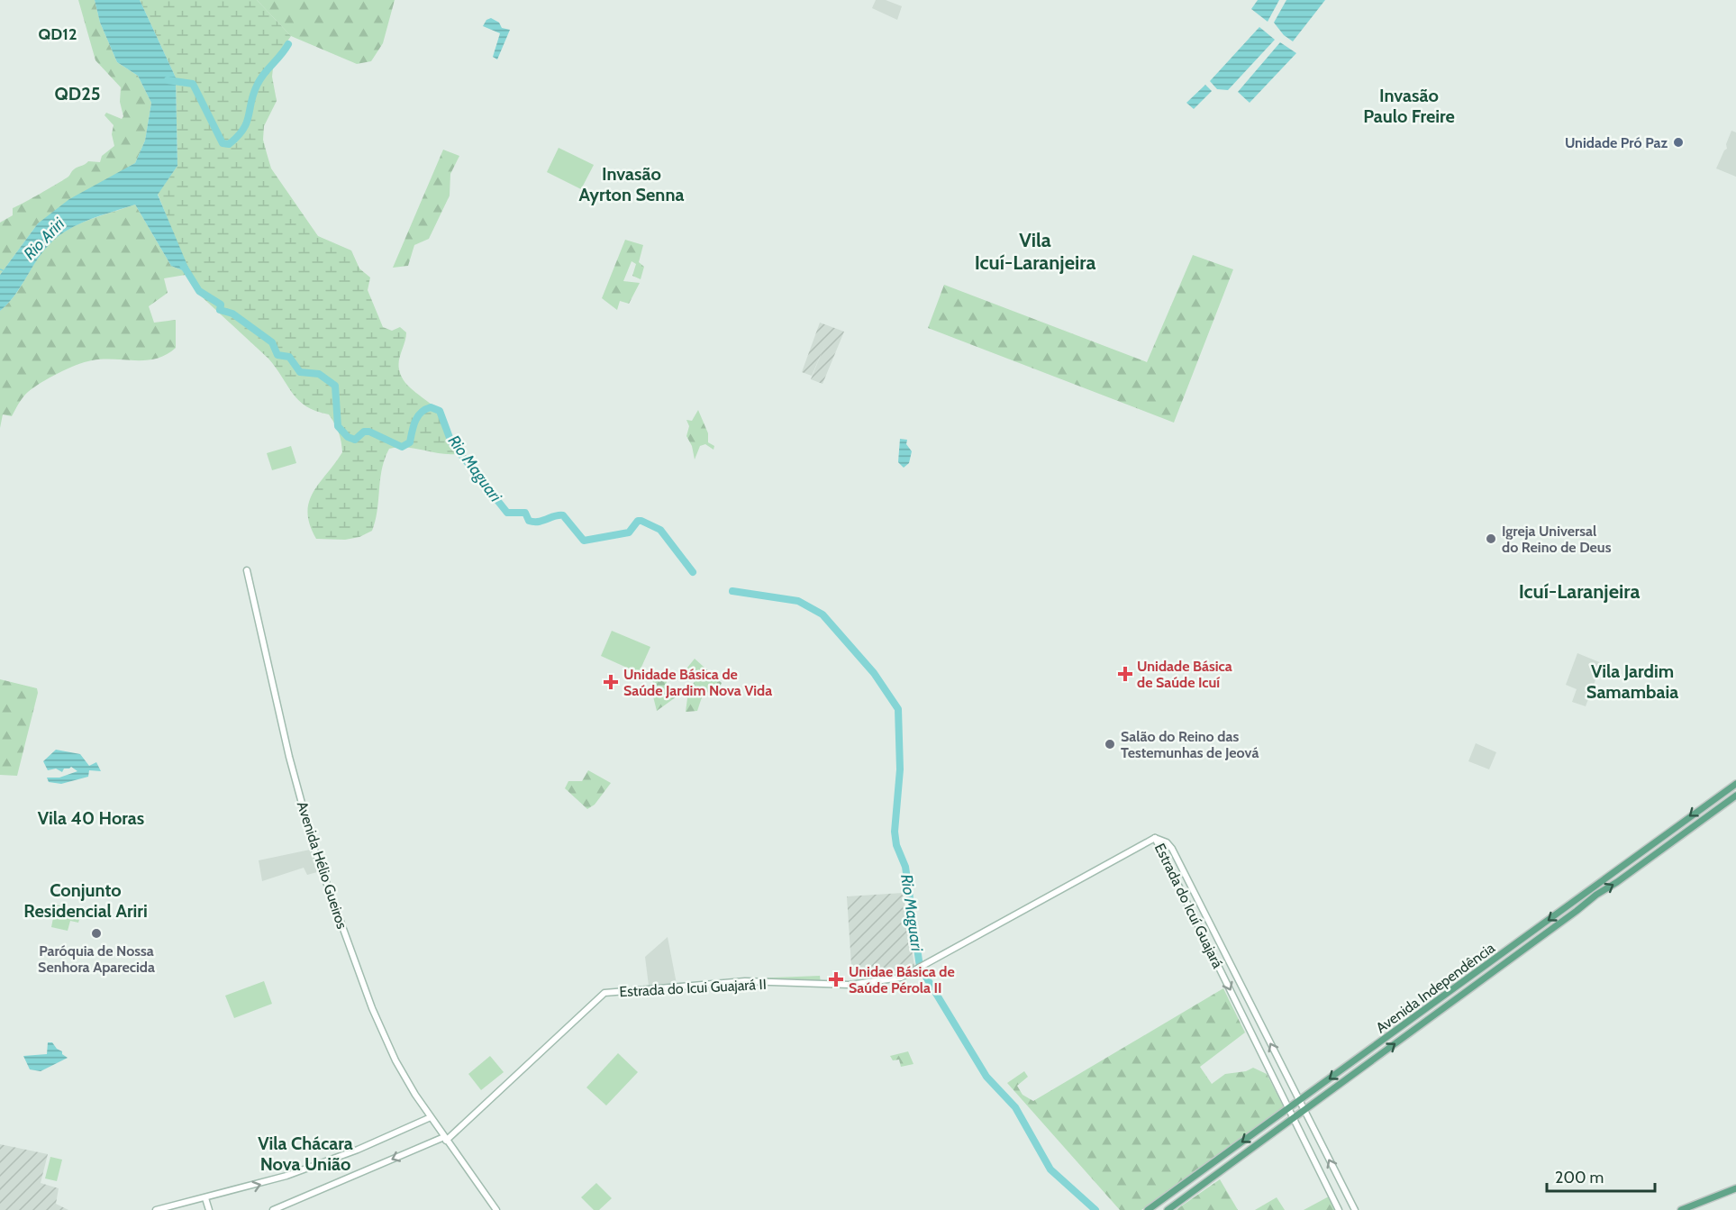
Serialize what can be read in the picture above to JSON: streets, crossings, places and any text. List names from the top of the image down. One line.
{"streets":{"main road":["Avenida Hélio Gueiros","Estrada do Icuí Guajará","Estrada do Icui Guajará II","Avenida Independência"]},"crossings":[["Avenida Hélio Gueiros","Estrada do Icui Guajará II"],["Estrada do Icuí Guajará","Estrada do Icui Guajará II"],["Estrada do Icuí Guajará","Avenida Independência"]],"districts":["QD12","QD25","Invasão Paulo Freire","Invasão Ayrton Senna","Vila Icuí-Laranjeira","Icuí-Laranjeira","Vila Jardim Samambaia","Vila 40 Horas","Conjunto Residencial Ariri","Vila Chácara Nova União"],"water":["Rio Ariri","Rio Maguari"],"places":{"other":["Unidade Pró Paz","Igreja Universal do Reino de Deus","Salão do Reino das Testemunhas de Jeová","Paróquia de Nossa Senhora Aparecida"],"health":["Unidade Básica de Saúde Icuí","Unidade Básica de Saúde Jardim Nova Vida","Unidae Básica de Saúde Pérola II"]},"scale_bar":"200 m"}
